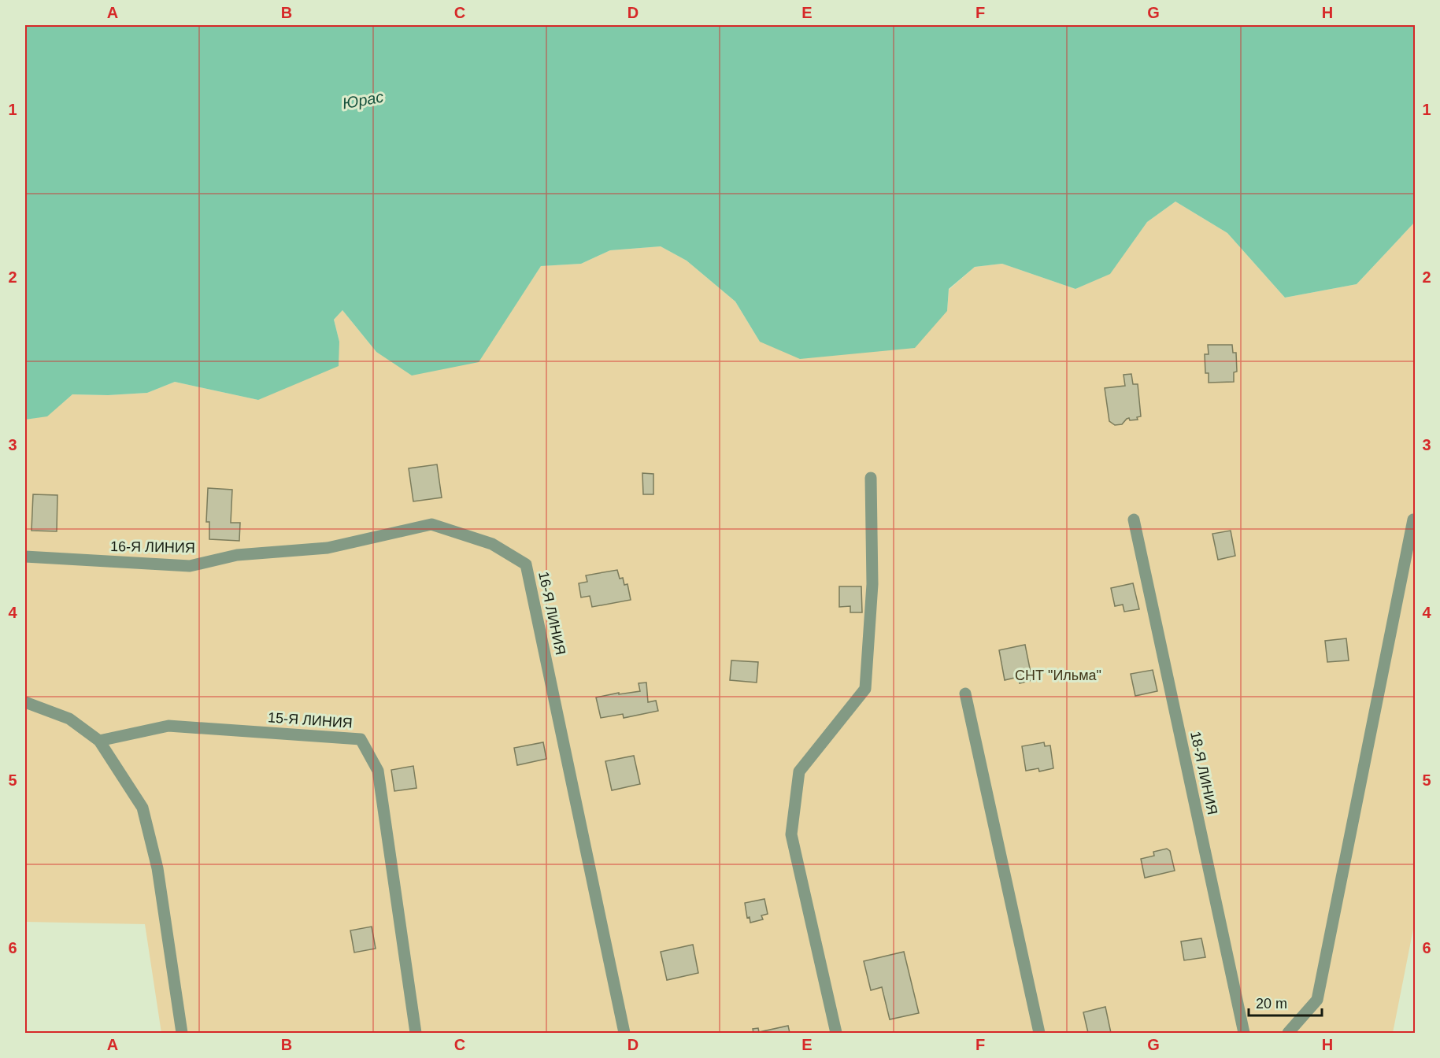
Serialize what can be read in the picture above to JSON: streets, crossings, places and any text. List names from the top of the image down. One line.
{"streets":{"street":["16-Я ЛИНИЯ","15-Я ЛИНИЯ","18-Я ЛИНИЯ"]},"water":["Юрас"],"parks":["СНТ \"Ильма\""],"scale_bar":"20 m","grid":{"columns":["A","B","C","D","E","F","G","H"],"rows":["1","2","3","4","5","6"]}}
